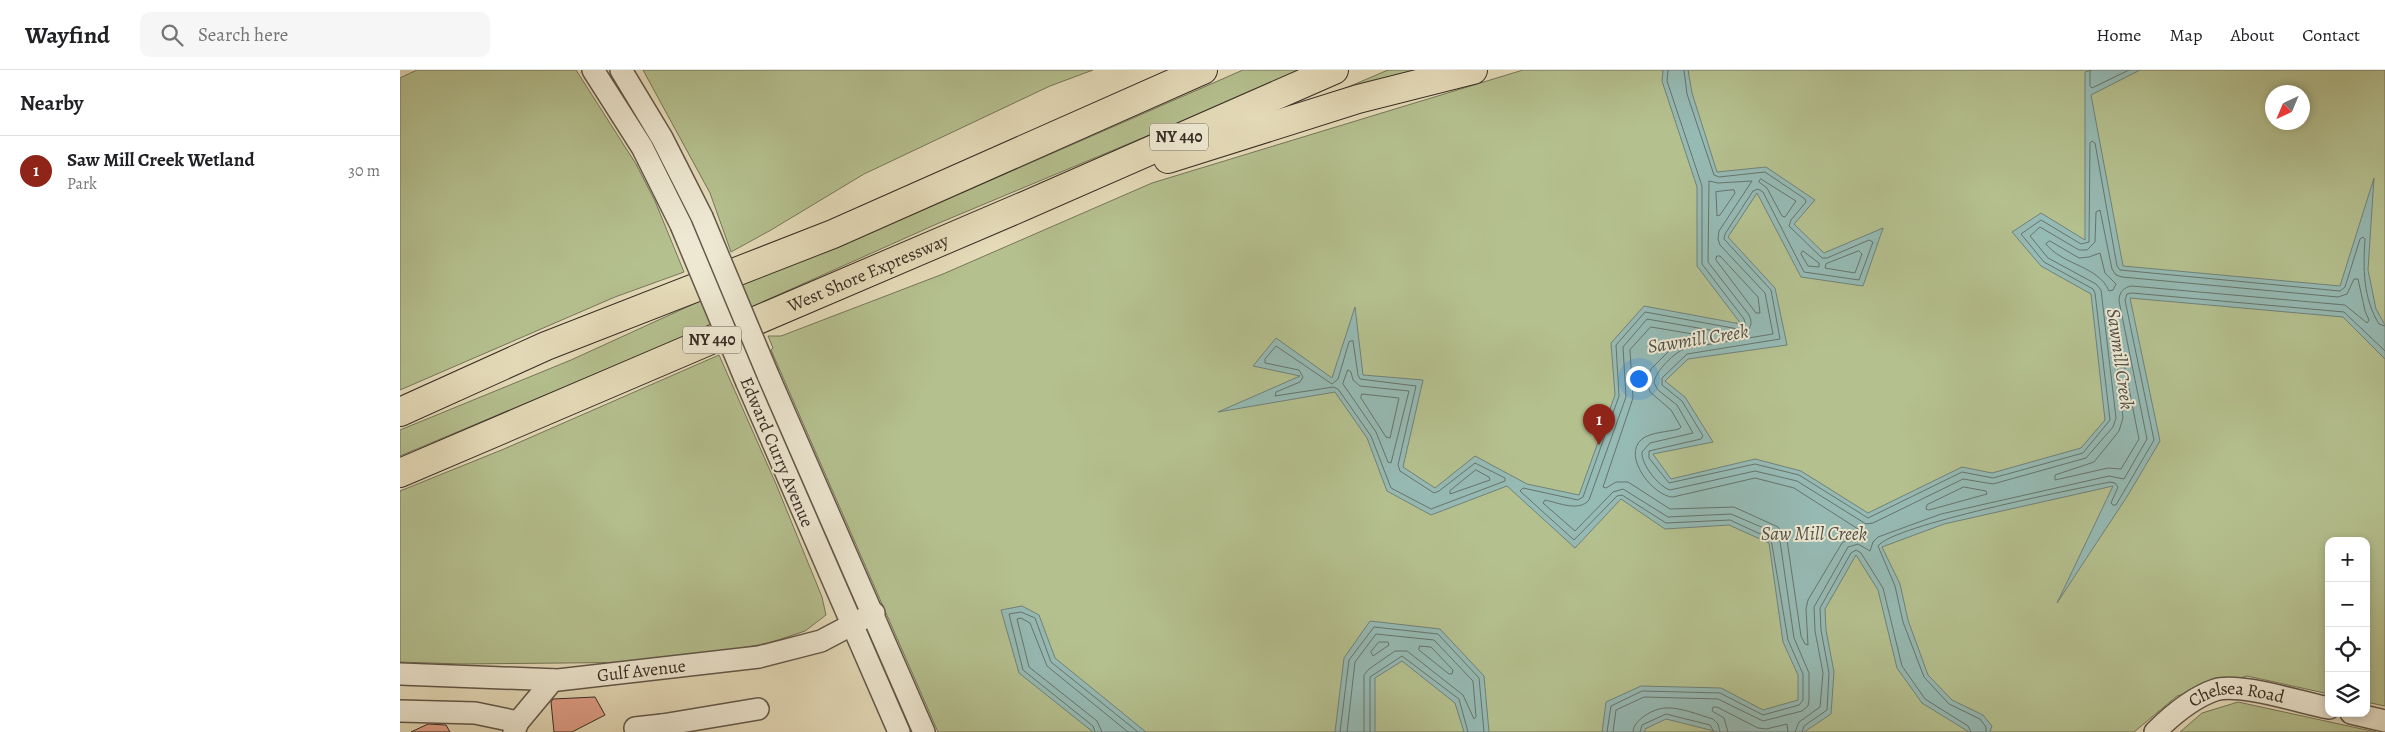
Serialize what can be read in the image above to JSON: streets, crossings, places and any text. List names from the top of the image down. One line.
{"streets":{"highway":["NY 440","West Shore Expressway"],"street":["Edward Curry Avenue","Gulf Avenue","Chelsea Road"]},"crossings":[["Edward Curry Avenue","Gulf Avenue"]],"water":["Sawmill Creek","Saw Mill Creek"],"north":"bottom left","page":{"header":"Wayfind","search":"Search here","nav":["Home","Map","About","Contact"],"heading":"Nearby","list":[{"mark":"1","name":"Saw Mill Creek Wetland","note":"Park","value":"30 m"}],"pins":"1","map_buttons":["+","−"]}}
